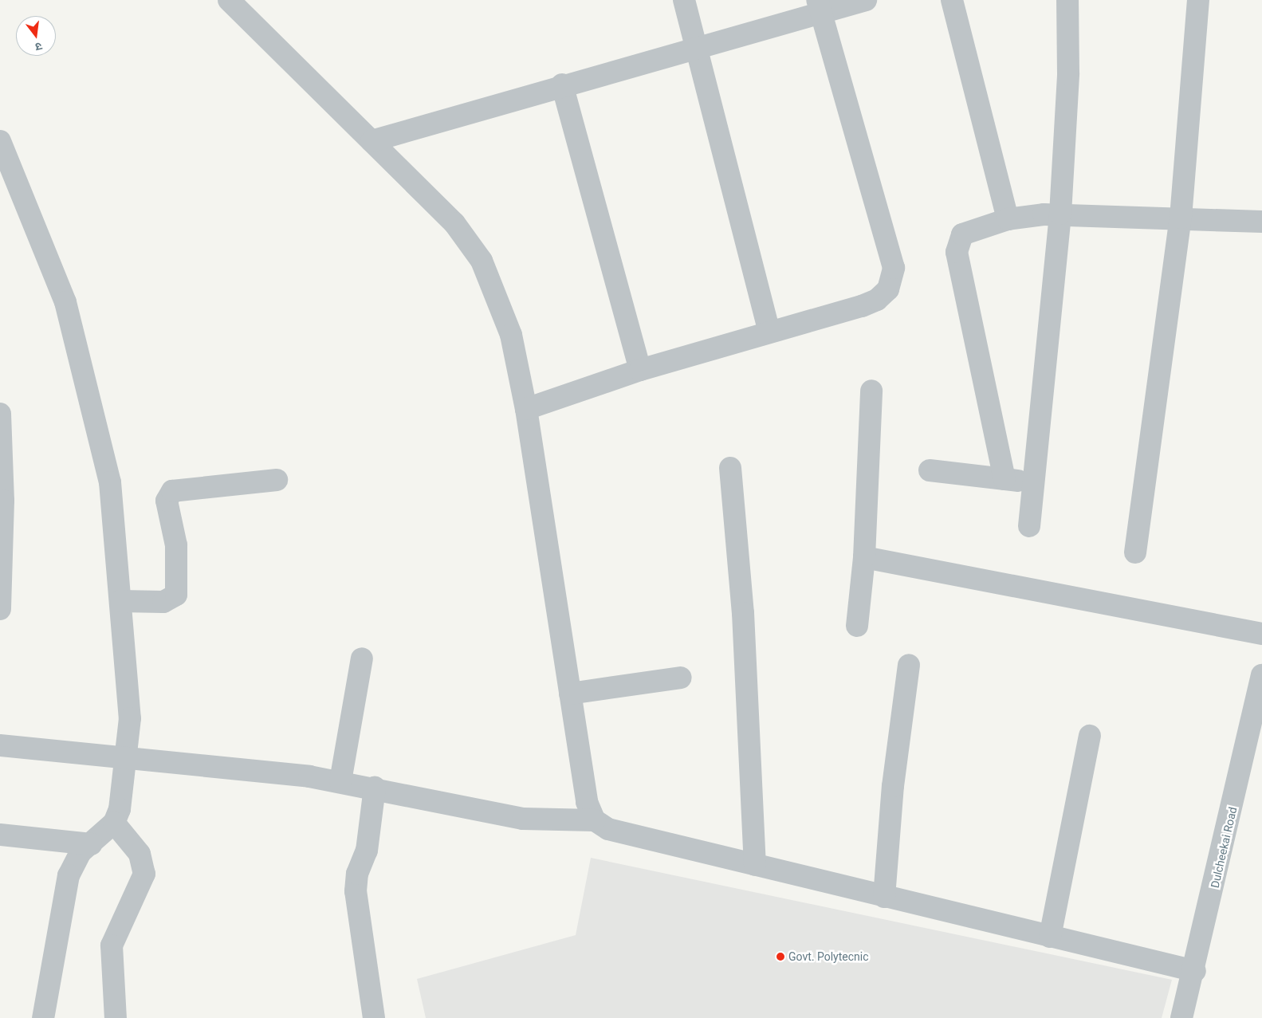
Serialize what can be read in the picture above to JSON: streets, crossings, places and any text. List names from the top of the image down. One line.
{"streets":{"street":["Dulcheekai Road"]},"places":["Govt. Polytecnic"],"north":"bottom"}
